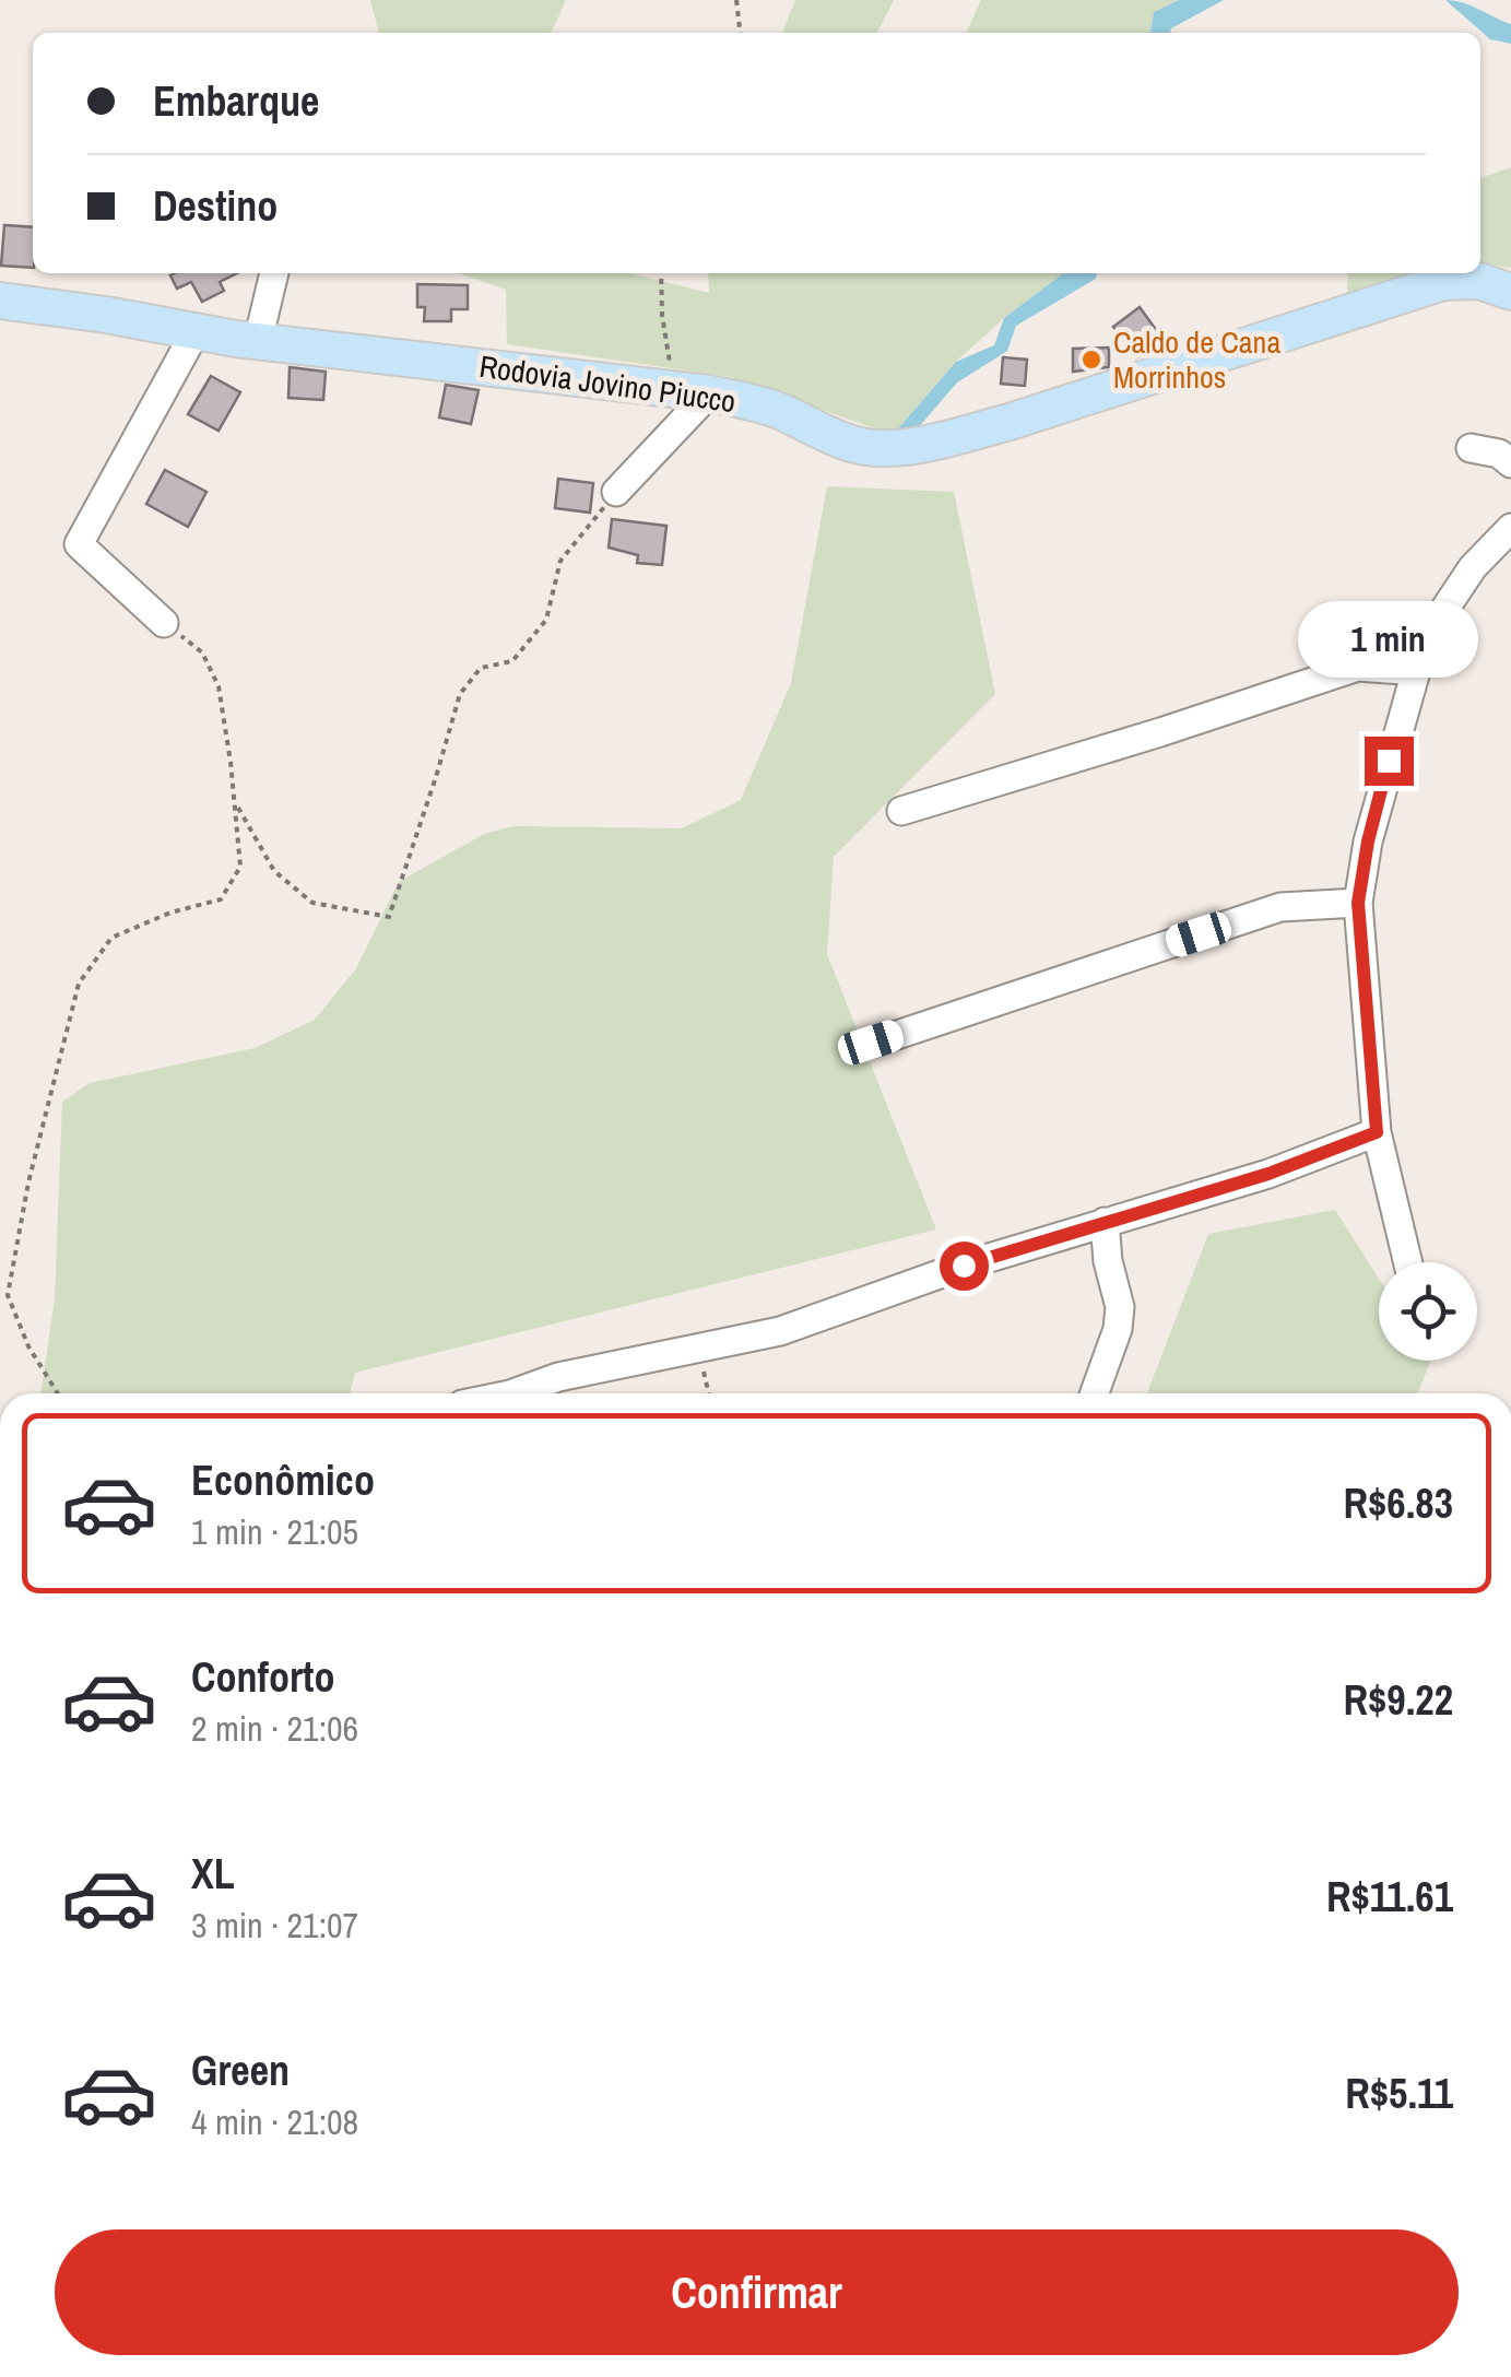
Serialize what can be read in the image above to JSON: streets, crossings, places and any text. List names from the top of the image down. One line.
{"streets":{"main road":["Rodovia Jovino Piucco"]},"places":["Caldo de Cana Morrinhos"],"page":{"banner":["Embarque","Destino"],"bubble":"1 min","list":[{"name":"Econômico","note":"1 min · 21:05","value":"R$6.83"},{"name":"Conforto","note":"2 min · 21:06","value":"R$9.22"},{"name":"XL","note":"3 min · 21:07","value":"R$11.61"},{"name":"Green","note":"4 min · 21:08","value":"R$5.11"}],"buttons":"Confirmar"}}
